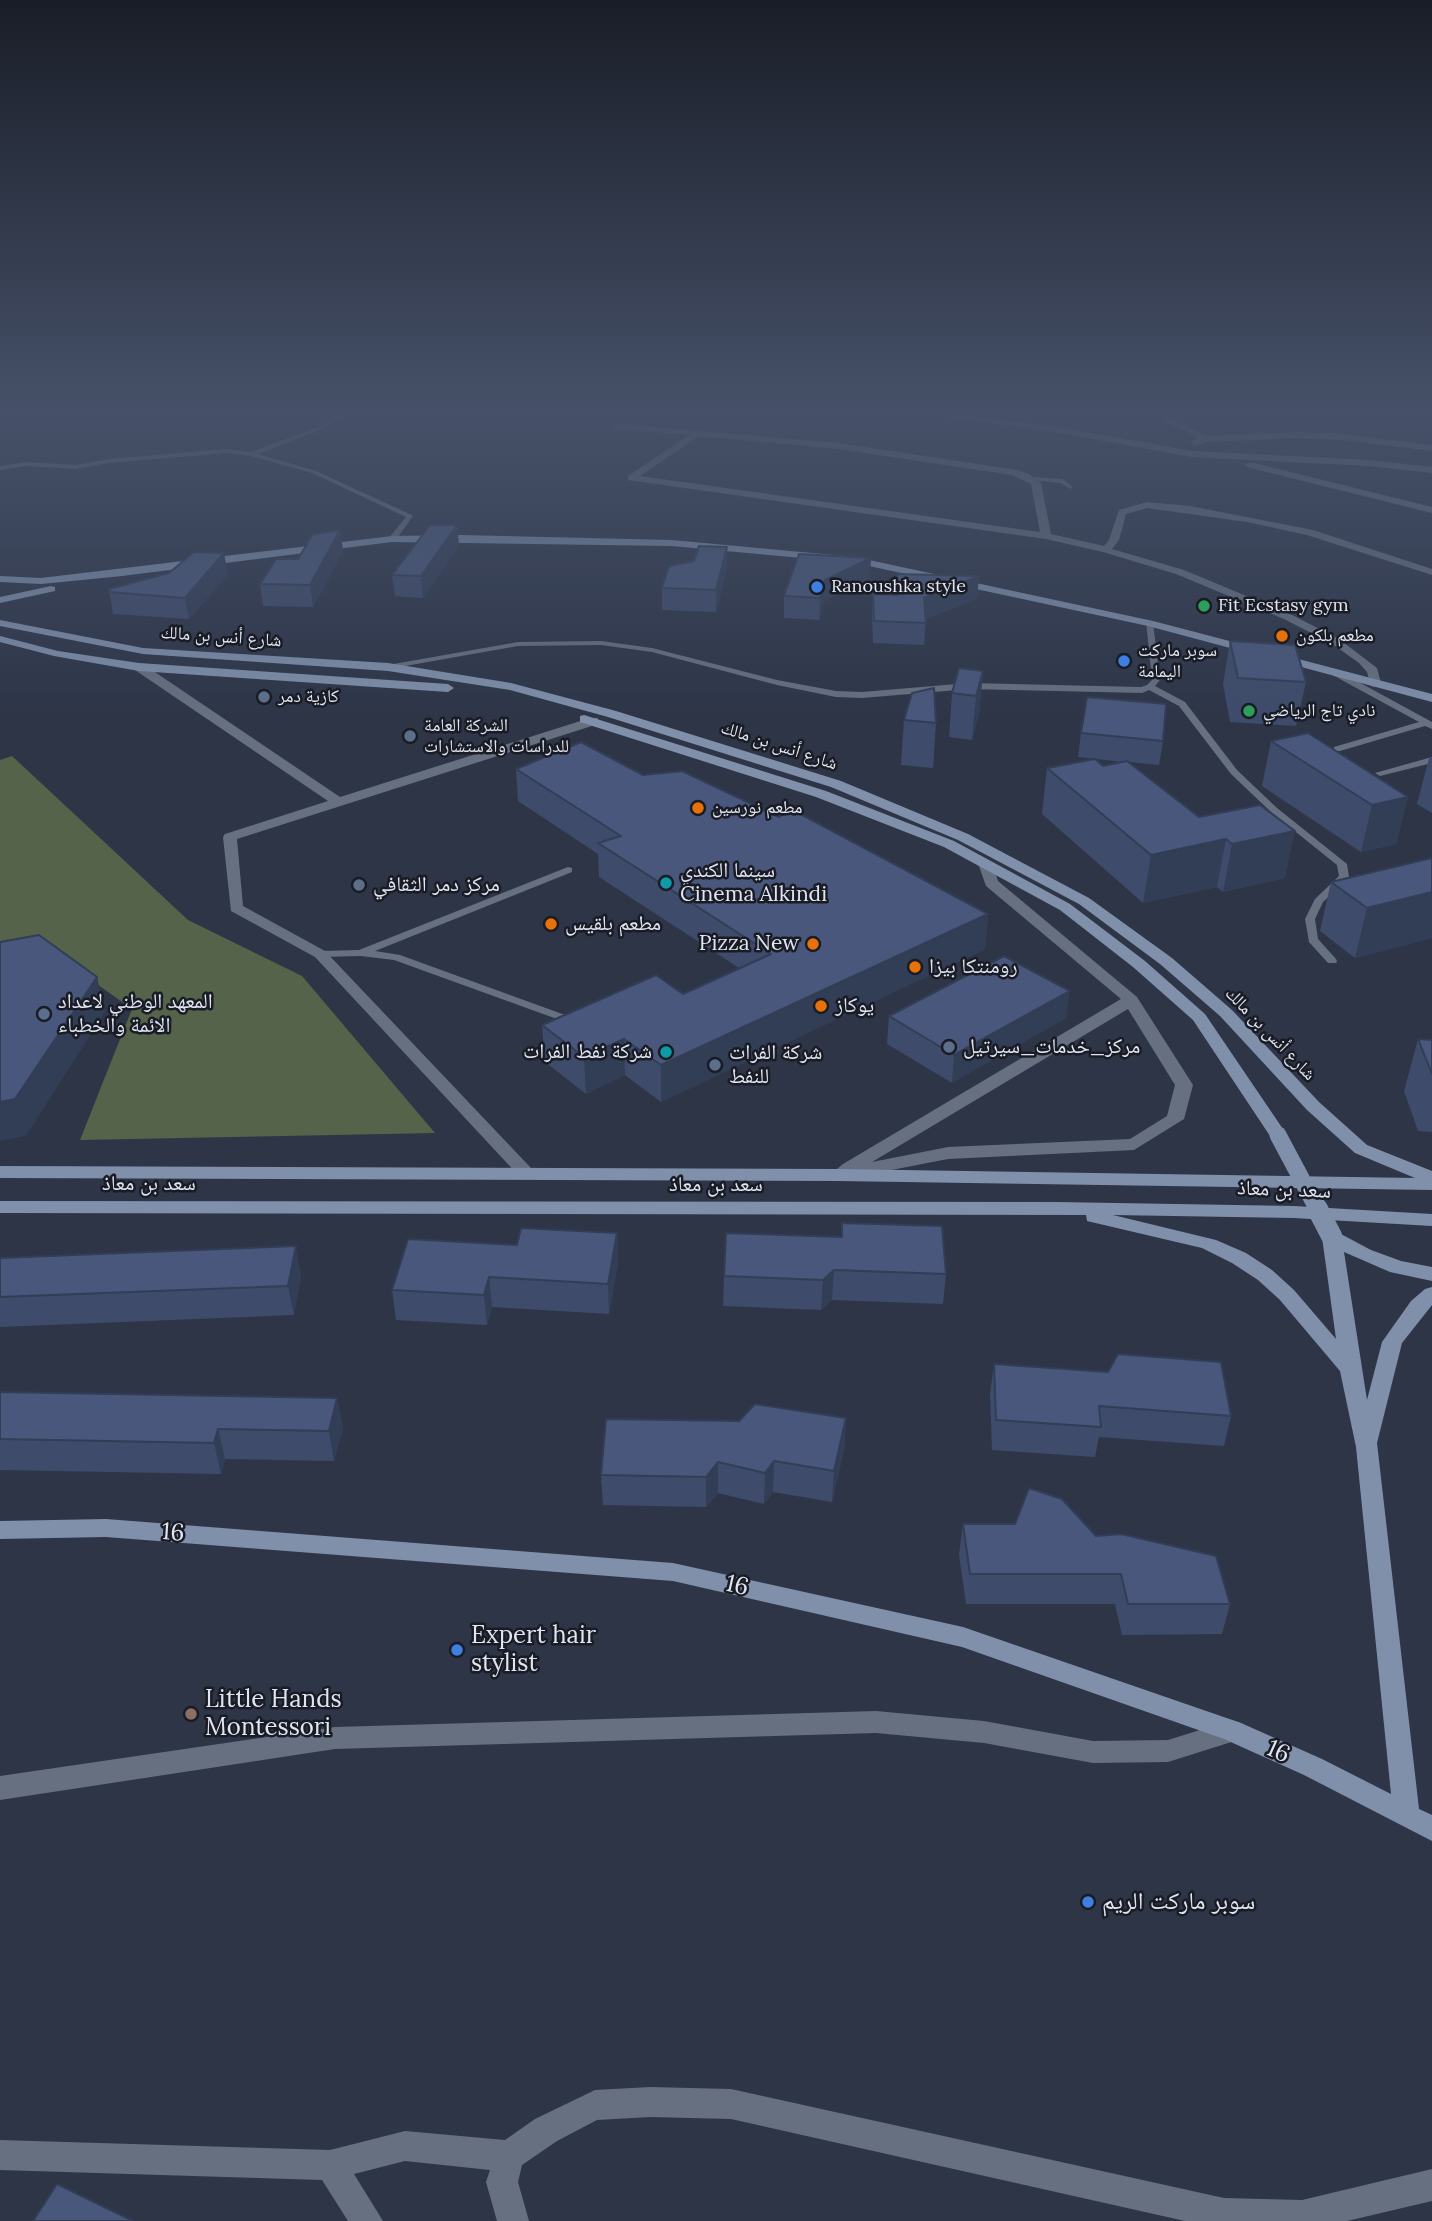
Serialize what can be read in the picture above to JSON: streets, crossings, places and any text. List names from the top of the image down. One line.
{"streets":{"main road":["شارع أنس بن مالك","سعد بن معاذ","16"]},"places":["Ranoushka style","Fit Ecstasy gym","مطعم بلكون","سوبر ماركت اليمامة","كازية دمر","نادي تاج الرياضي","الشركة العامة للدراسات والاستشارات","مطعم نورسين","سينما الكندي Cinema Alkindi","مركز دمر الثقافي","مطعم بلقيس","Pizza New","رومنتكا بيزا","يوكاز","المعهد الوطني لاعداد الائمة والخطباء","مركز_خدمات_سيرتيل","شركة نفط الفرات","شركة الفرات للنفط","Expert hair stylist","Little Hands Montessori","سوبر ماركت الريم"]}
